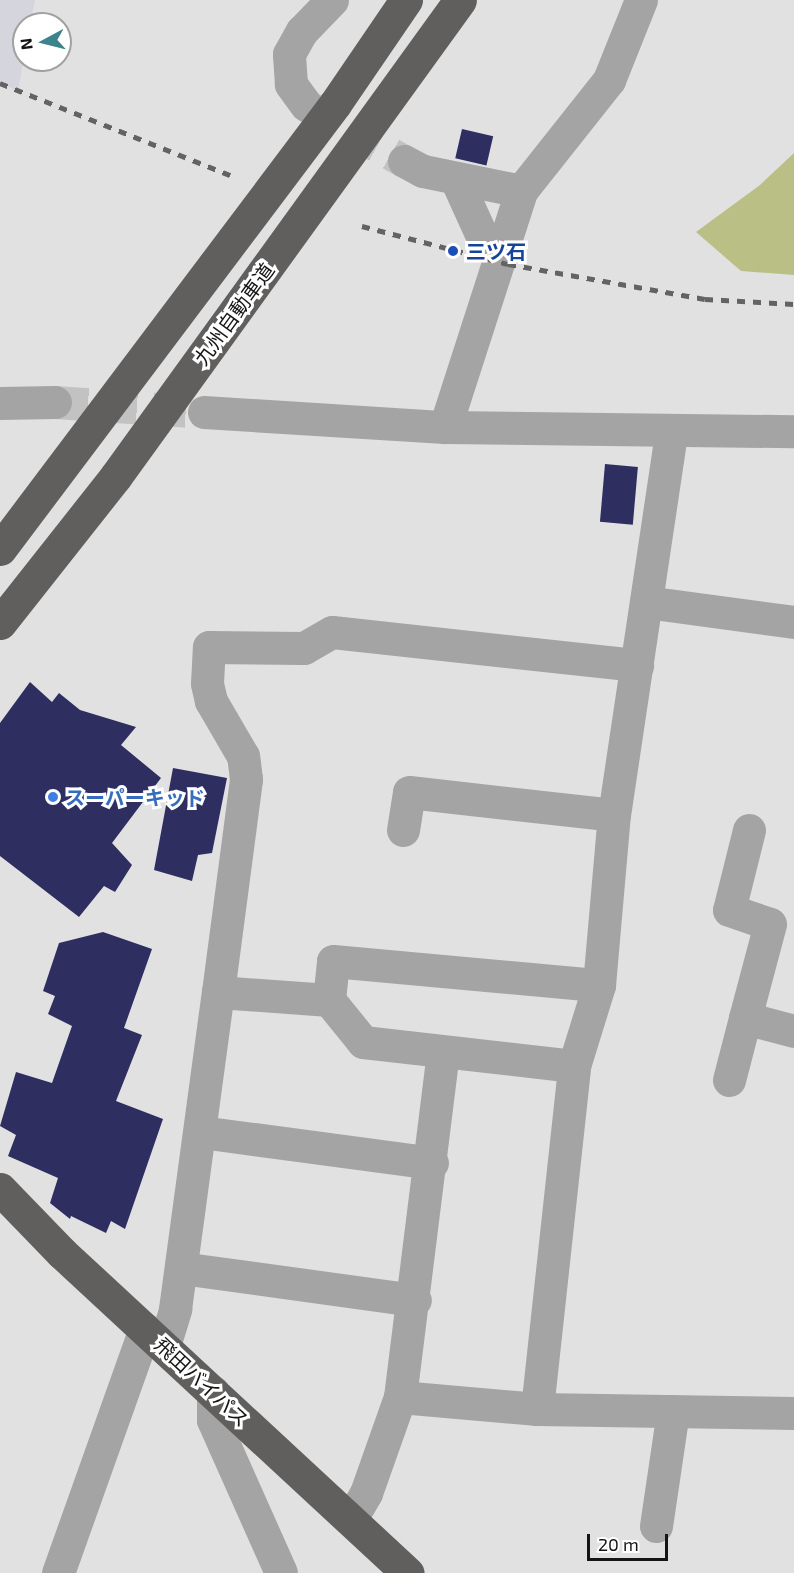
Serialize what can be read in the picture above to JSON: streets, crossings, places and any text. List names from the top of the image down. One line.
{"streets":{"highway":["九州自動車道","飛田バイパス"]},"places":["三ツ石","スーパーキッド"],"scale_bar":"20 m","north":"left"}
